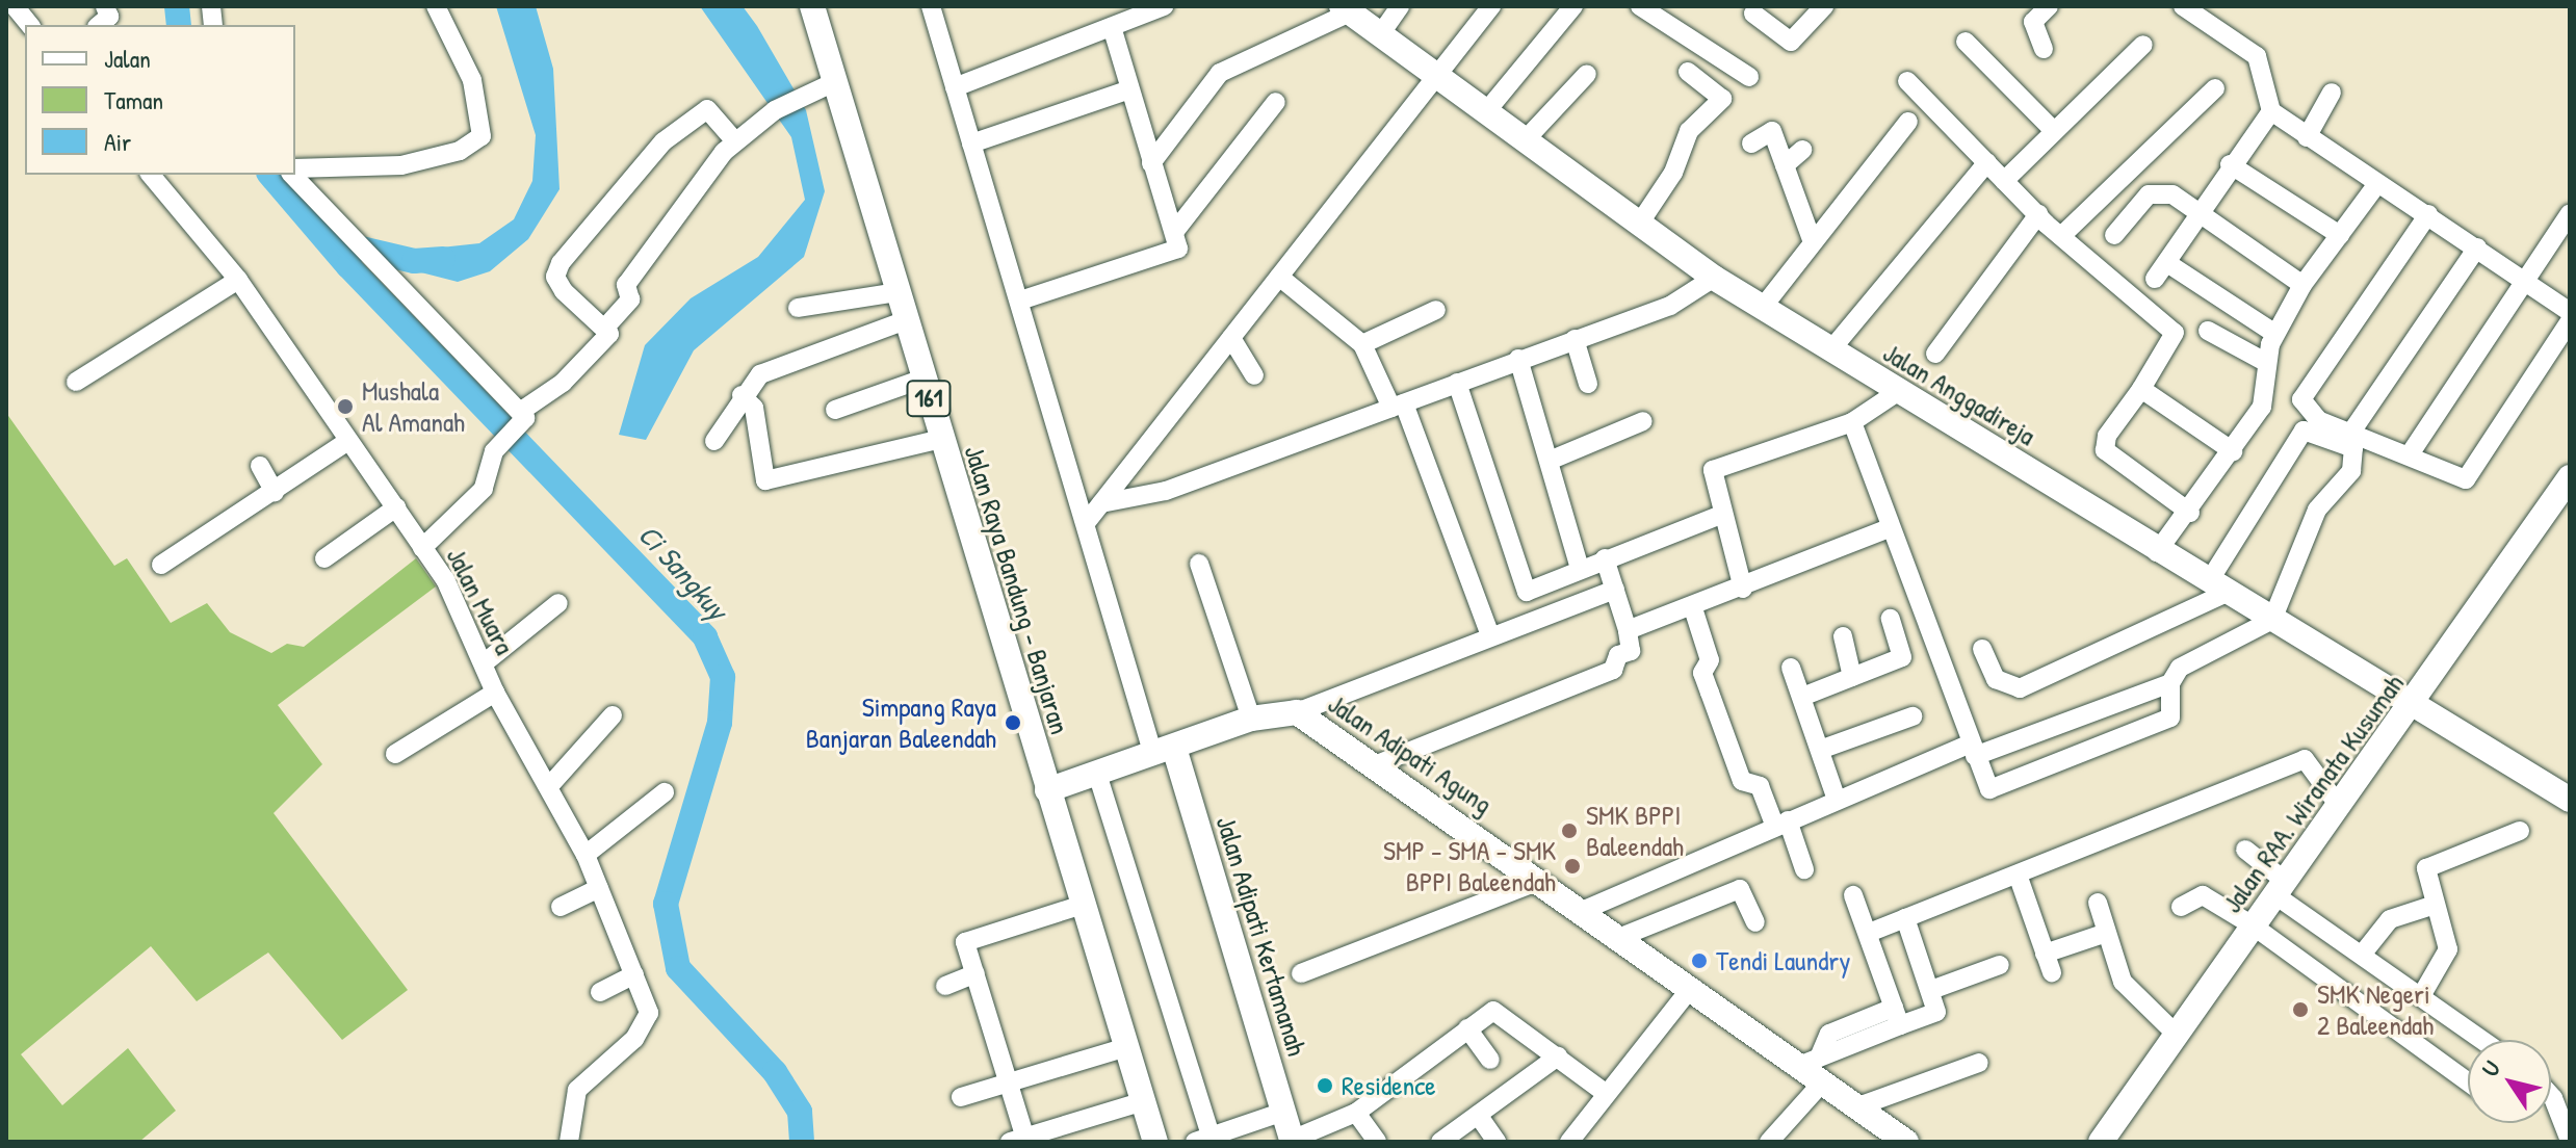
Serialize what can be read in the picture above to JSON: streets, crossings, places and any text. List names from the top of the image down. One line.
{"streets":{"main road":["Jalan Anggadireja","161","Jalan Raya Bandung - Banjaran","Jalan Adipati Agung","Jalan RAA. Wiranata Kusumah","Jalan Adipati Kertamanah"],"street":["Jalan Muara"]},"crossings":[["Jalan Anggadireja","Jalan RAA. Wiranata Kusumah"],["Jalan Raya Bandung - Banjaran","Jalan Adipati Agung"],["Jalan Adipati Agung","Jalan Adipati Kertamanah"]],"water":["Ci Sangkuy"],"places":["Mushala Al Amanah","Simpang Raya Banjaran Baleendah","SMK BPPI Baleendah","SMP - SMA - SMK BPPI Baleendah","Tendi Laundry","SMK Negeri 2 Baleendah","Residence"],"legend":["Jalan","Taman","Air"],"north":"top left"}
